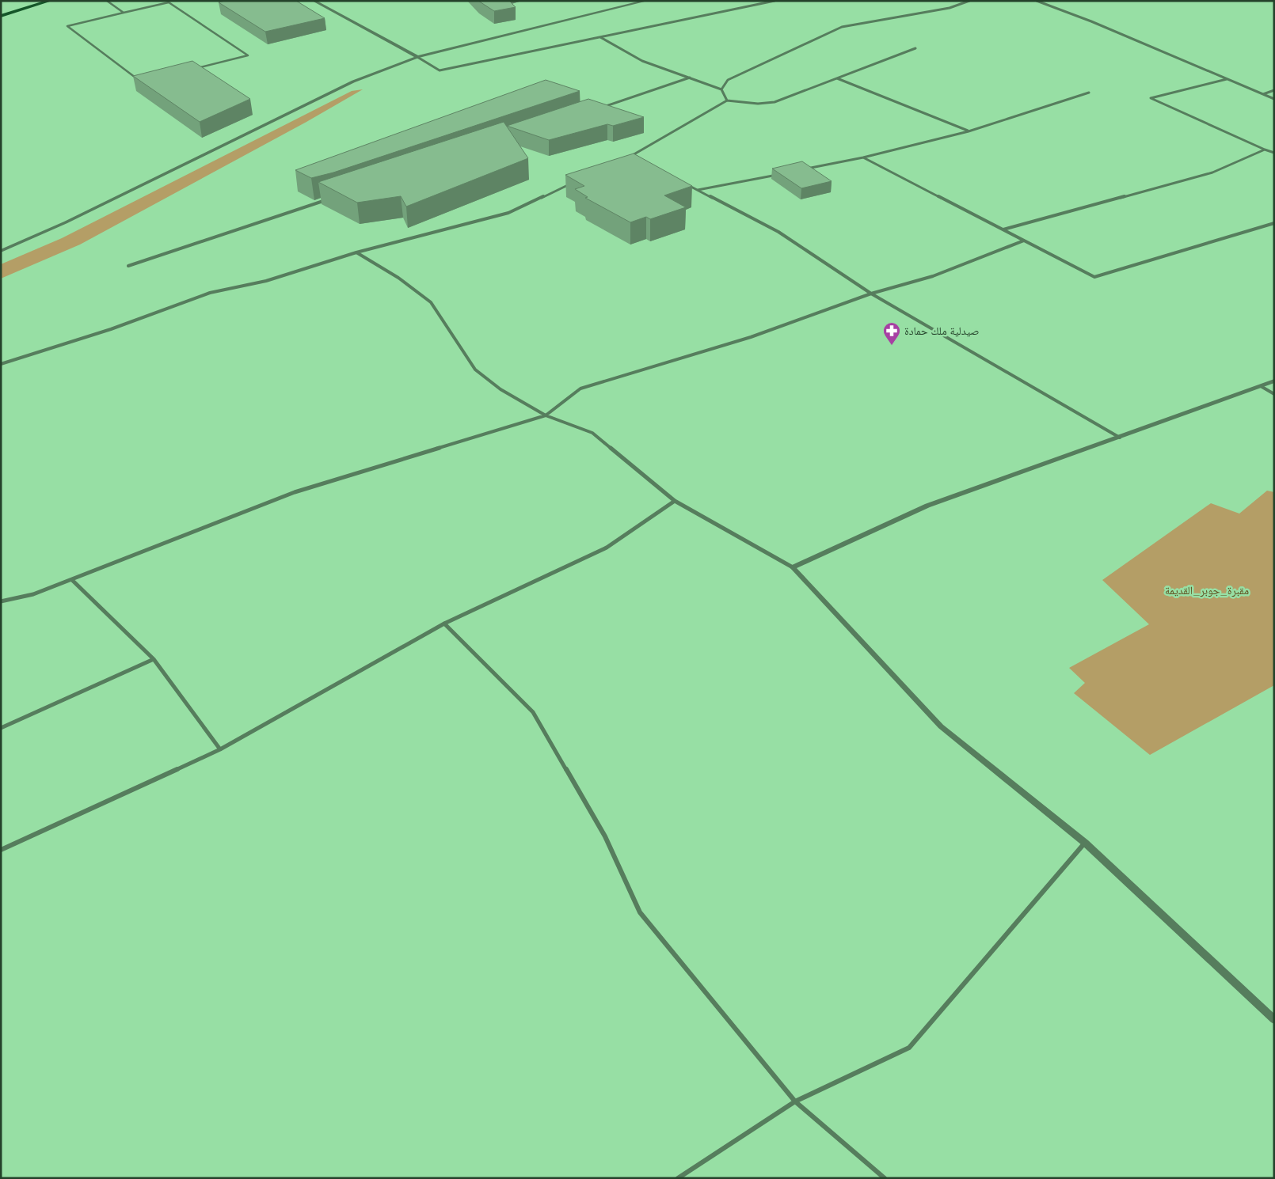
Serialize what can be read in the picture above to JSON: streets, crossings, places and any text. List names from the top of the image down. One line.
{"parks":["مقبرة_جوبر_القديمة"],"places":{"pharmacy":["صيدلية ملك حمادة"]}}
